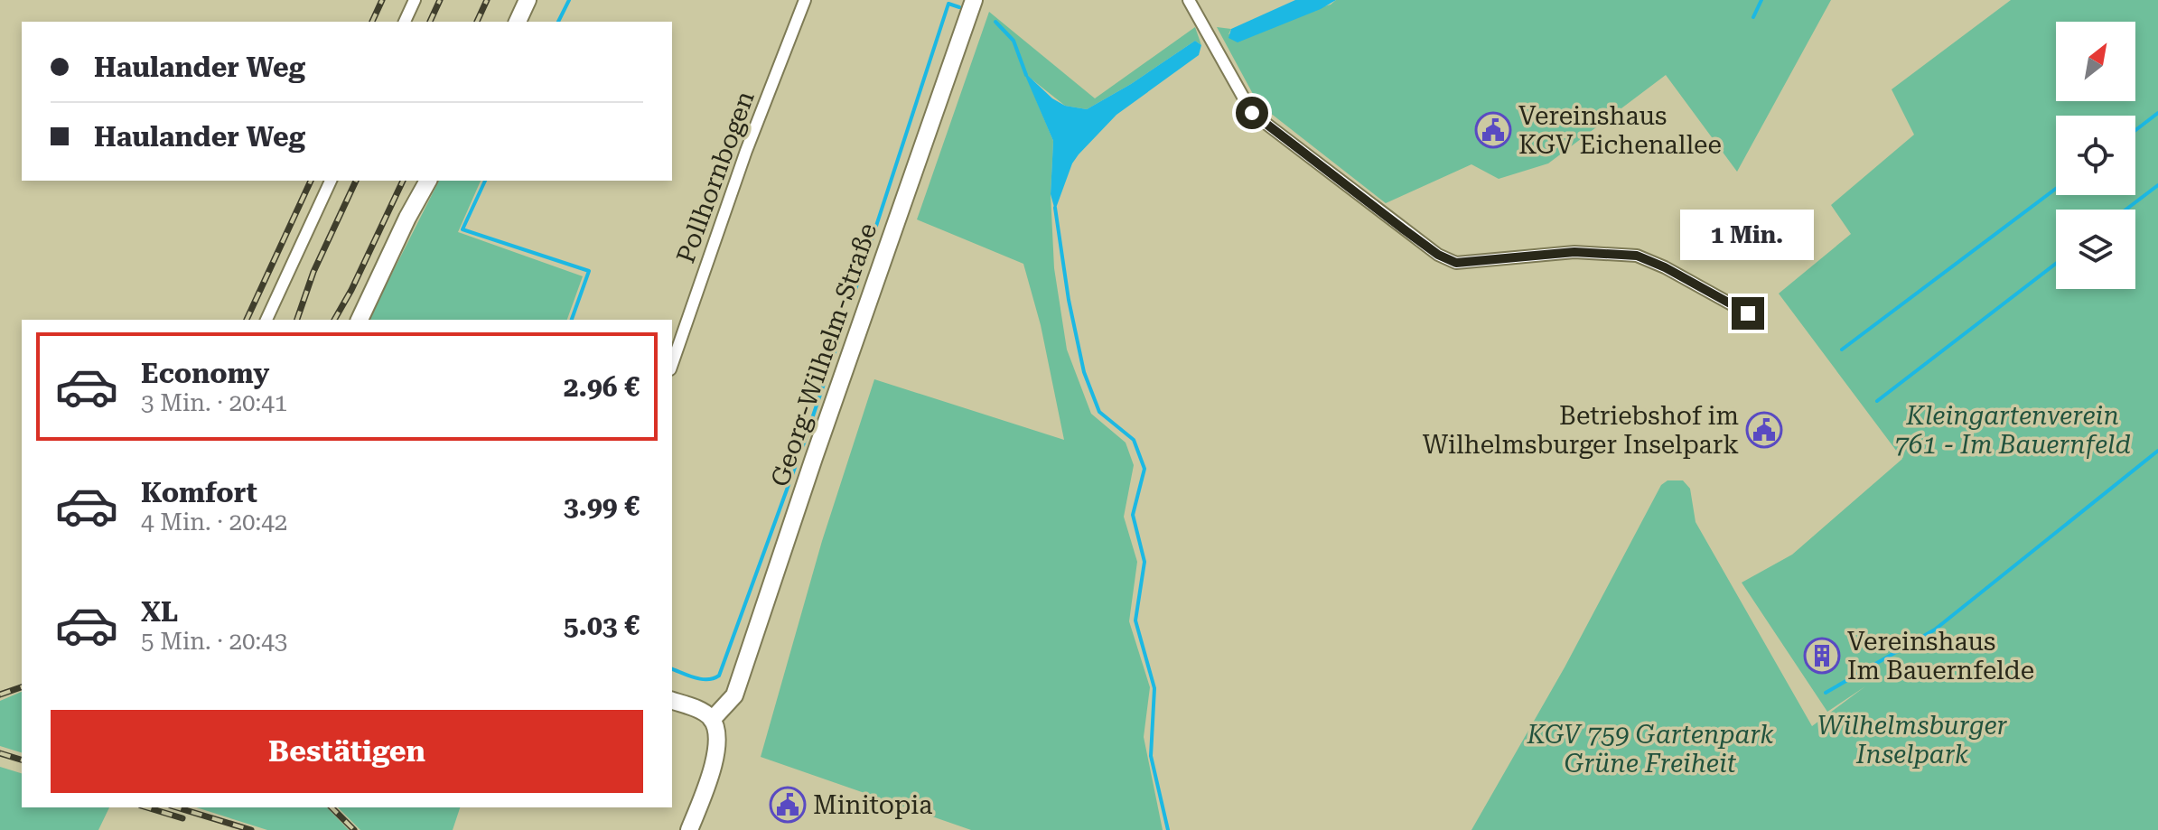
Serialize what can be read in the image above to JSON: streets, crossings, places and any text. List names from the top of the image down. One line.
{"streets":{"main road":["Georg-Wilhelm-Straße"],"street":["Pollhornbogen"]},"parks":["Kleingartenverein 761 - Im Bauernfeld","Wilhelmsburger Inselpark","KGV 759 Gartenpark Grüne Freiheit"],"places":{"public building":["Vereinshaus KGV Eichenallee","Betriebshof im Wilhelmsburger Inselpark","Minitopia"],"building":["Vereinshaus Im Bauernfelde"]},"north":"top right","page":{"banner":["Haulander Weg","Haulander Weg"],"bubble":"1 Min.","list":[{"name":"Economy","note":"3 Min. · 20:41","value":"2.96 €"},{"name":"Komfort","note":"4 Min. · 20:42","value":"3.99 €"},{"name":"XL","note":"5 Min. · 20:43","value":"5.03 €"}],"buttons":"Bestätigen"}}
